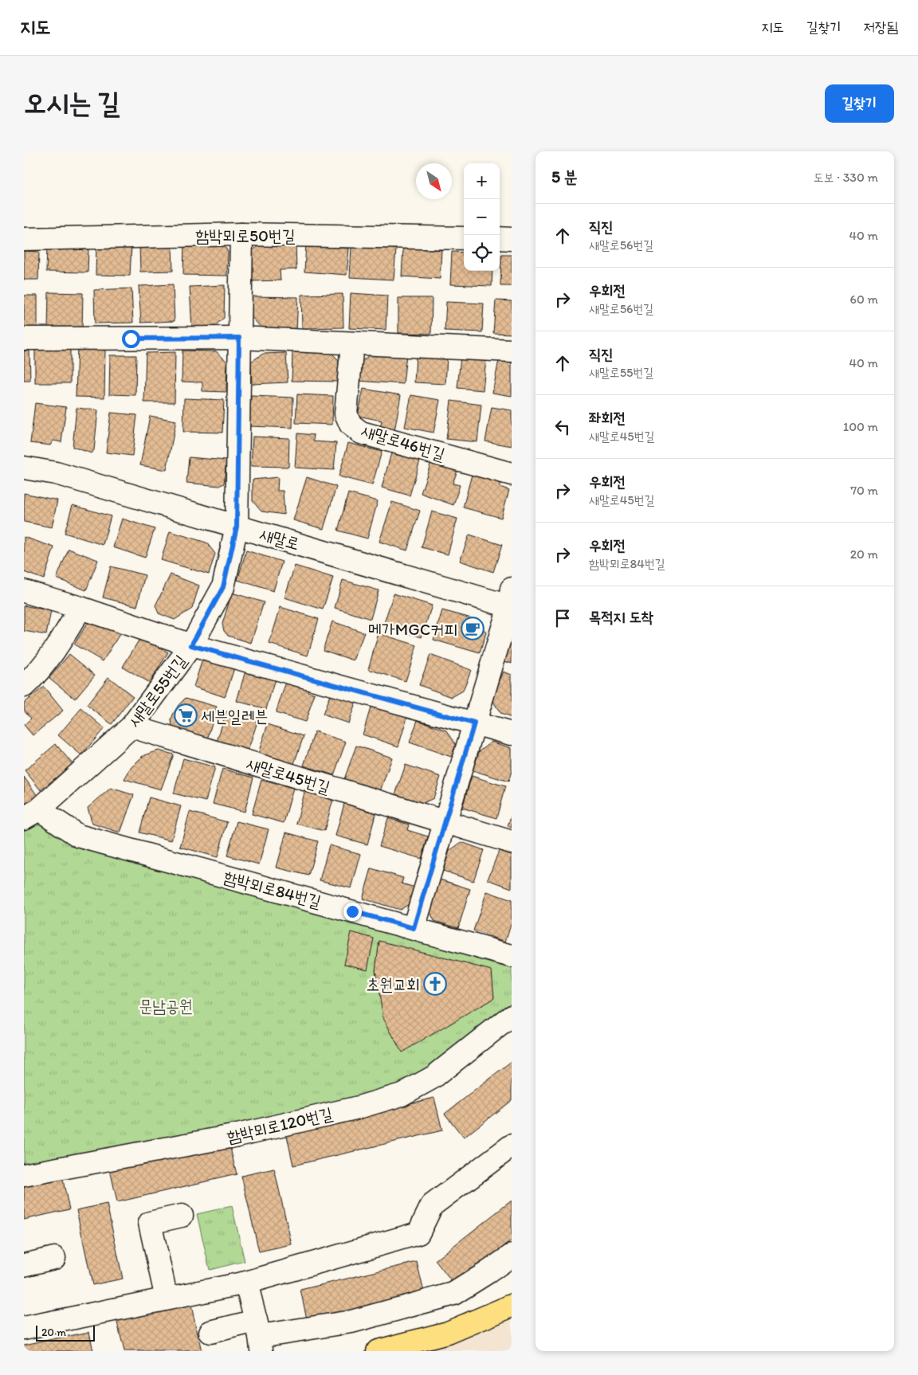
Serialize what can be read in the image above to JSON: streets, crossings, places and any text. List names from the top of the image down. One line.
{"streets":{"street":["함박뫼로50번길","새말로46번길","새말로","새말로55번길","새말로45번길","함박뫼로84번길","함박뫼로120번길"]},"crossings":[["함박뫼로50번길","새말로55번길"],["새말로","새말로55번길"],["새말로55번길","새말로45번길"],["새말로55번길","함박뫼로84번길"]],"parks":["문남공원"],"places":{"cafe":["메가MGC커피"],"supermarket":["세븐일레븐"],"church":["초원교회"]},"scale_bar":"20 m","north":"bottom right","page":{"header":"지도","nav":["지도","길찾기","저장됨"],"buttons":"길찾기","title":"오시는 길","heading":["5 분","도보 · 330 m"],"map_buttons":["+","−"],"list":[["직진","새말로56번길","40 m"],["우회전","새말로56번길","60 m"],["직진","새말로55번길","40 m"],["좌회전","새말로45번길","100 m"],["우회전","새말로45번길","70 m"],["우회전","함박뫼로84번길","20 m"],"목적지 도착"],"scale":"20 m"}}
